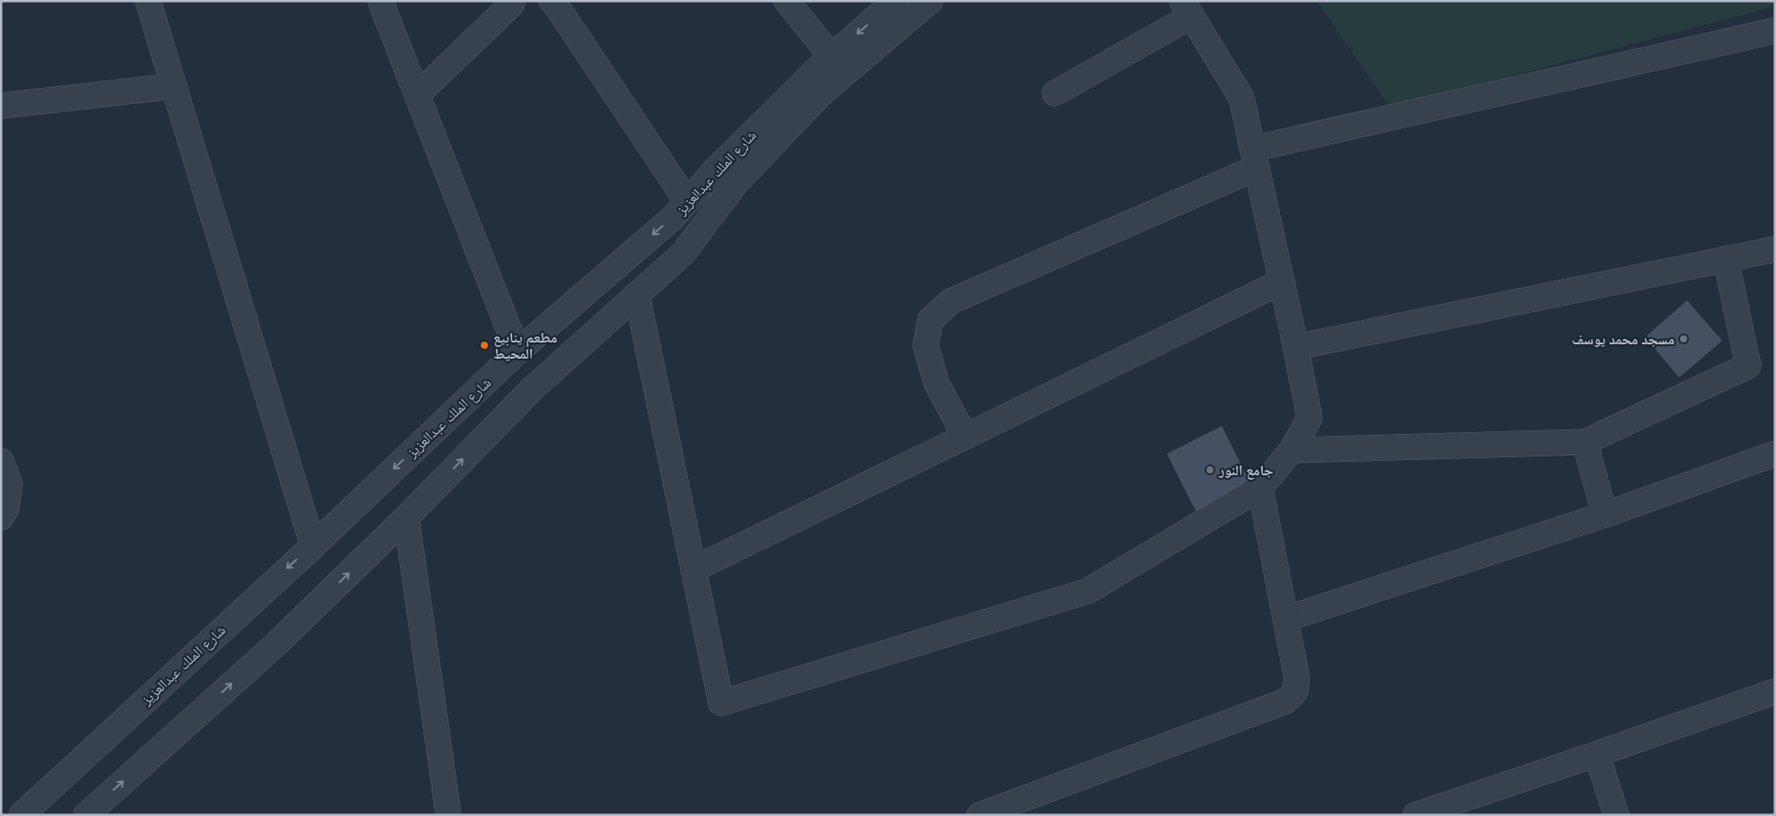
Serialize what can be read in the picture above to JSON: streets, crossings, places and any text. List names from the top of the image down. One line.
{"streets":{"street":["شارع الملك عبدالعزيز"]},"places":["مسجد محمد يوسف","مطعم ينابيع المحيط","جامع النور"]}
